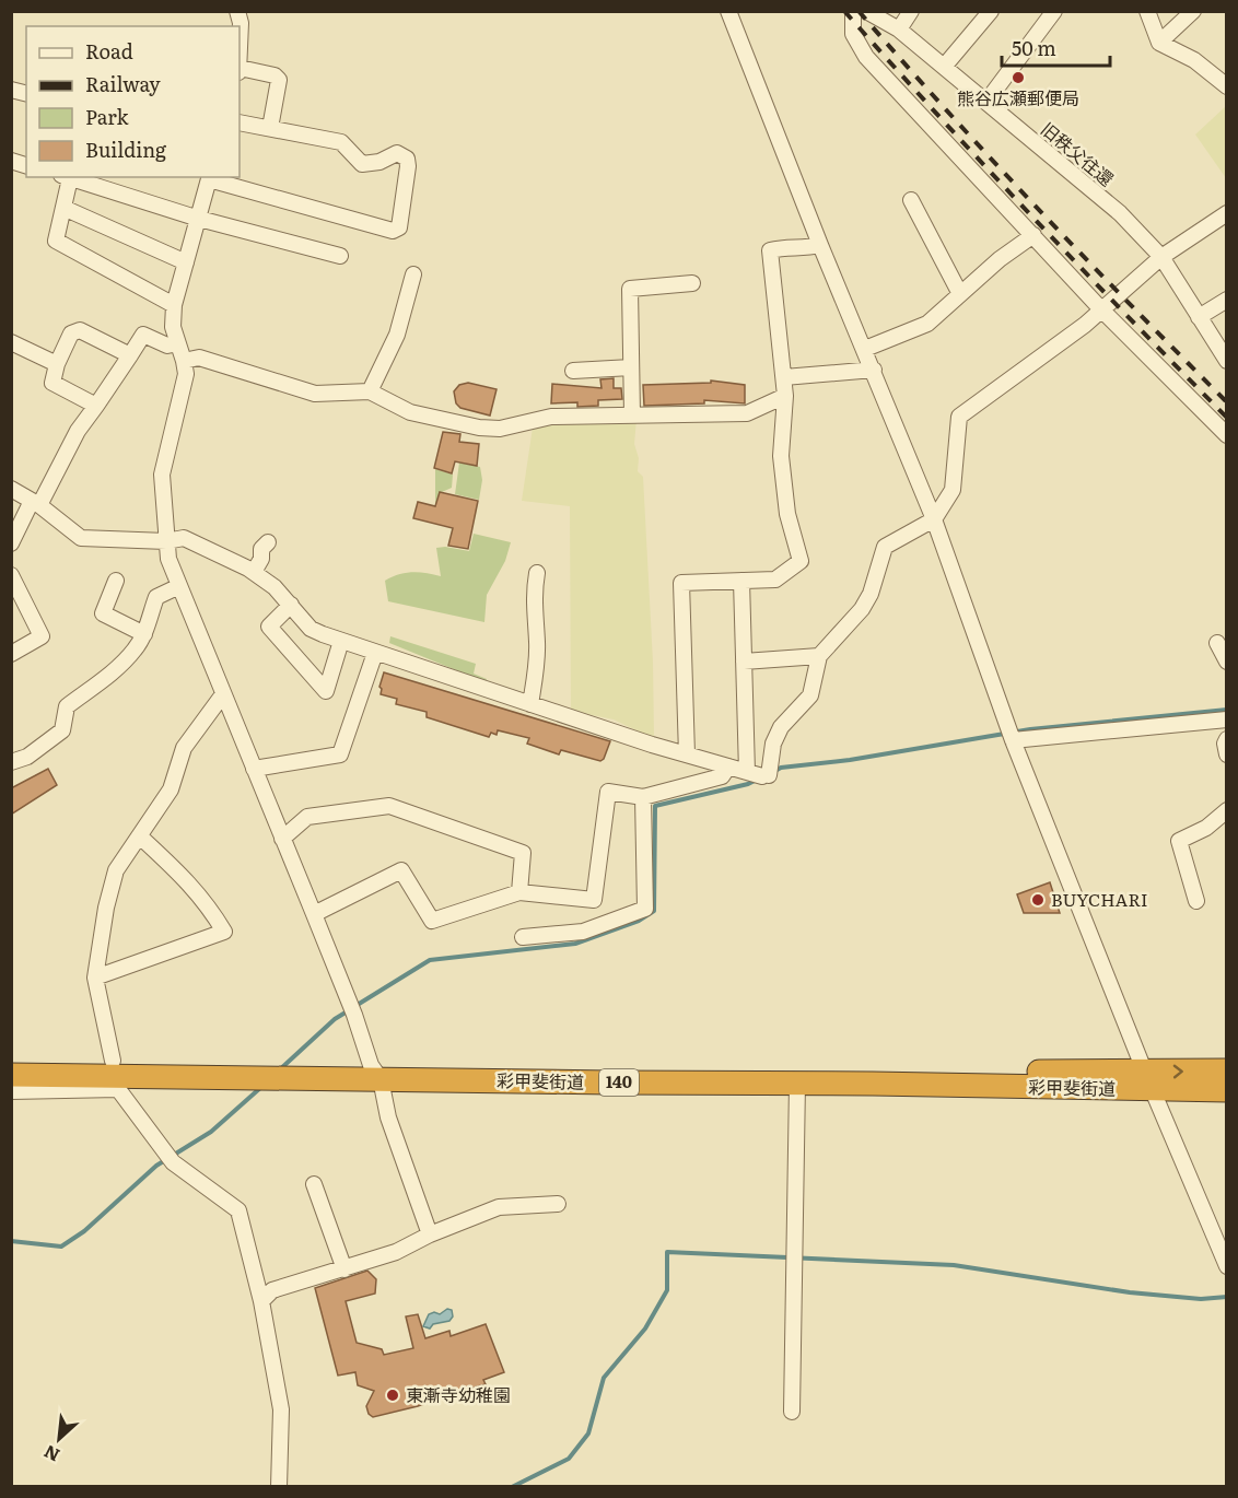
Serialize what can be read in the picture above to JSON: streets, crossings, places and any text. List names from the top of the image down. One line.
{"streets":{"highway":["彩甲斐街道","140"],"street":["旧秩父往還"]},"places":["熊谷広瀬郵便局","BUYCHARI","東漸寺幼稚園"],"legend":["Road","Railway","Park","Building"],"scale_bar":"50 m","north":"bottom left"}
